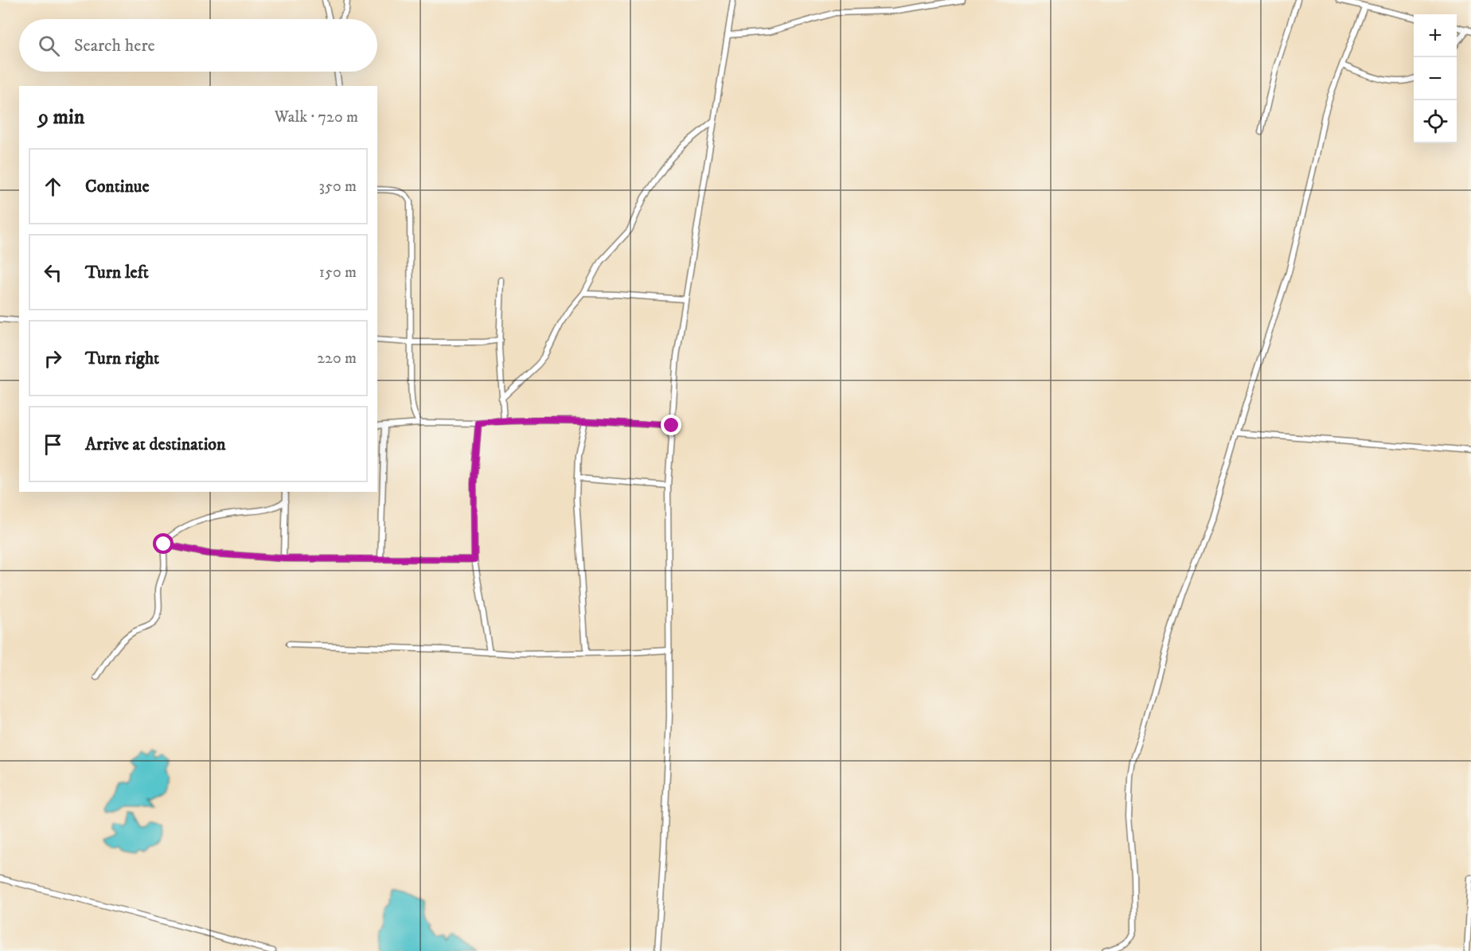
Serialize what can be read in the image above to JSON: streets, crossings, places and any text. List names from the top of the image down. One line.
{"page":{"map_buttons":["+","−"],"search":"Search here","heading":["9 min","Walk · 720 m"],"list":[["Continue","350 m"],["Turn left","150 m"],["Turn right","220 m"],"Arrive at destination"]}}
